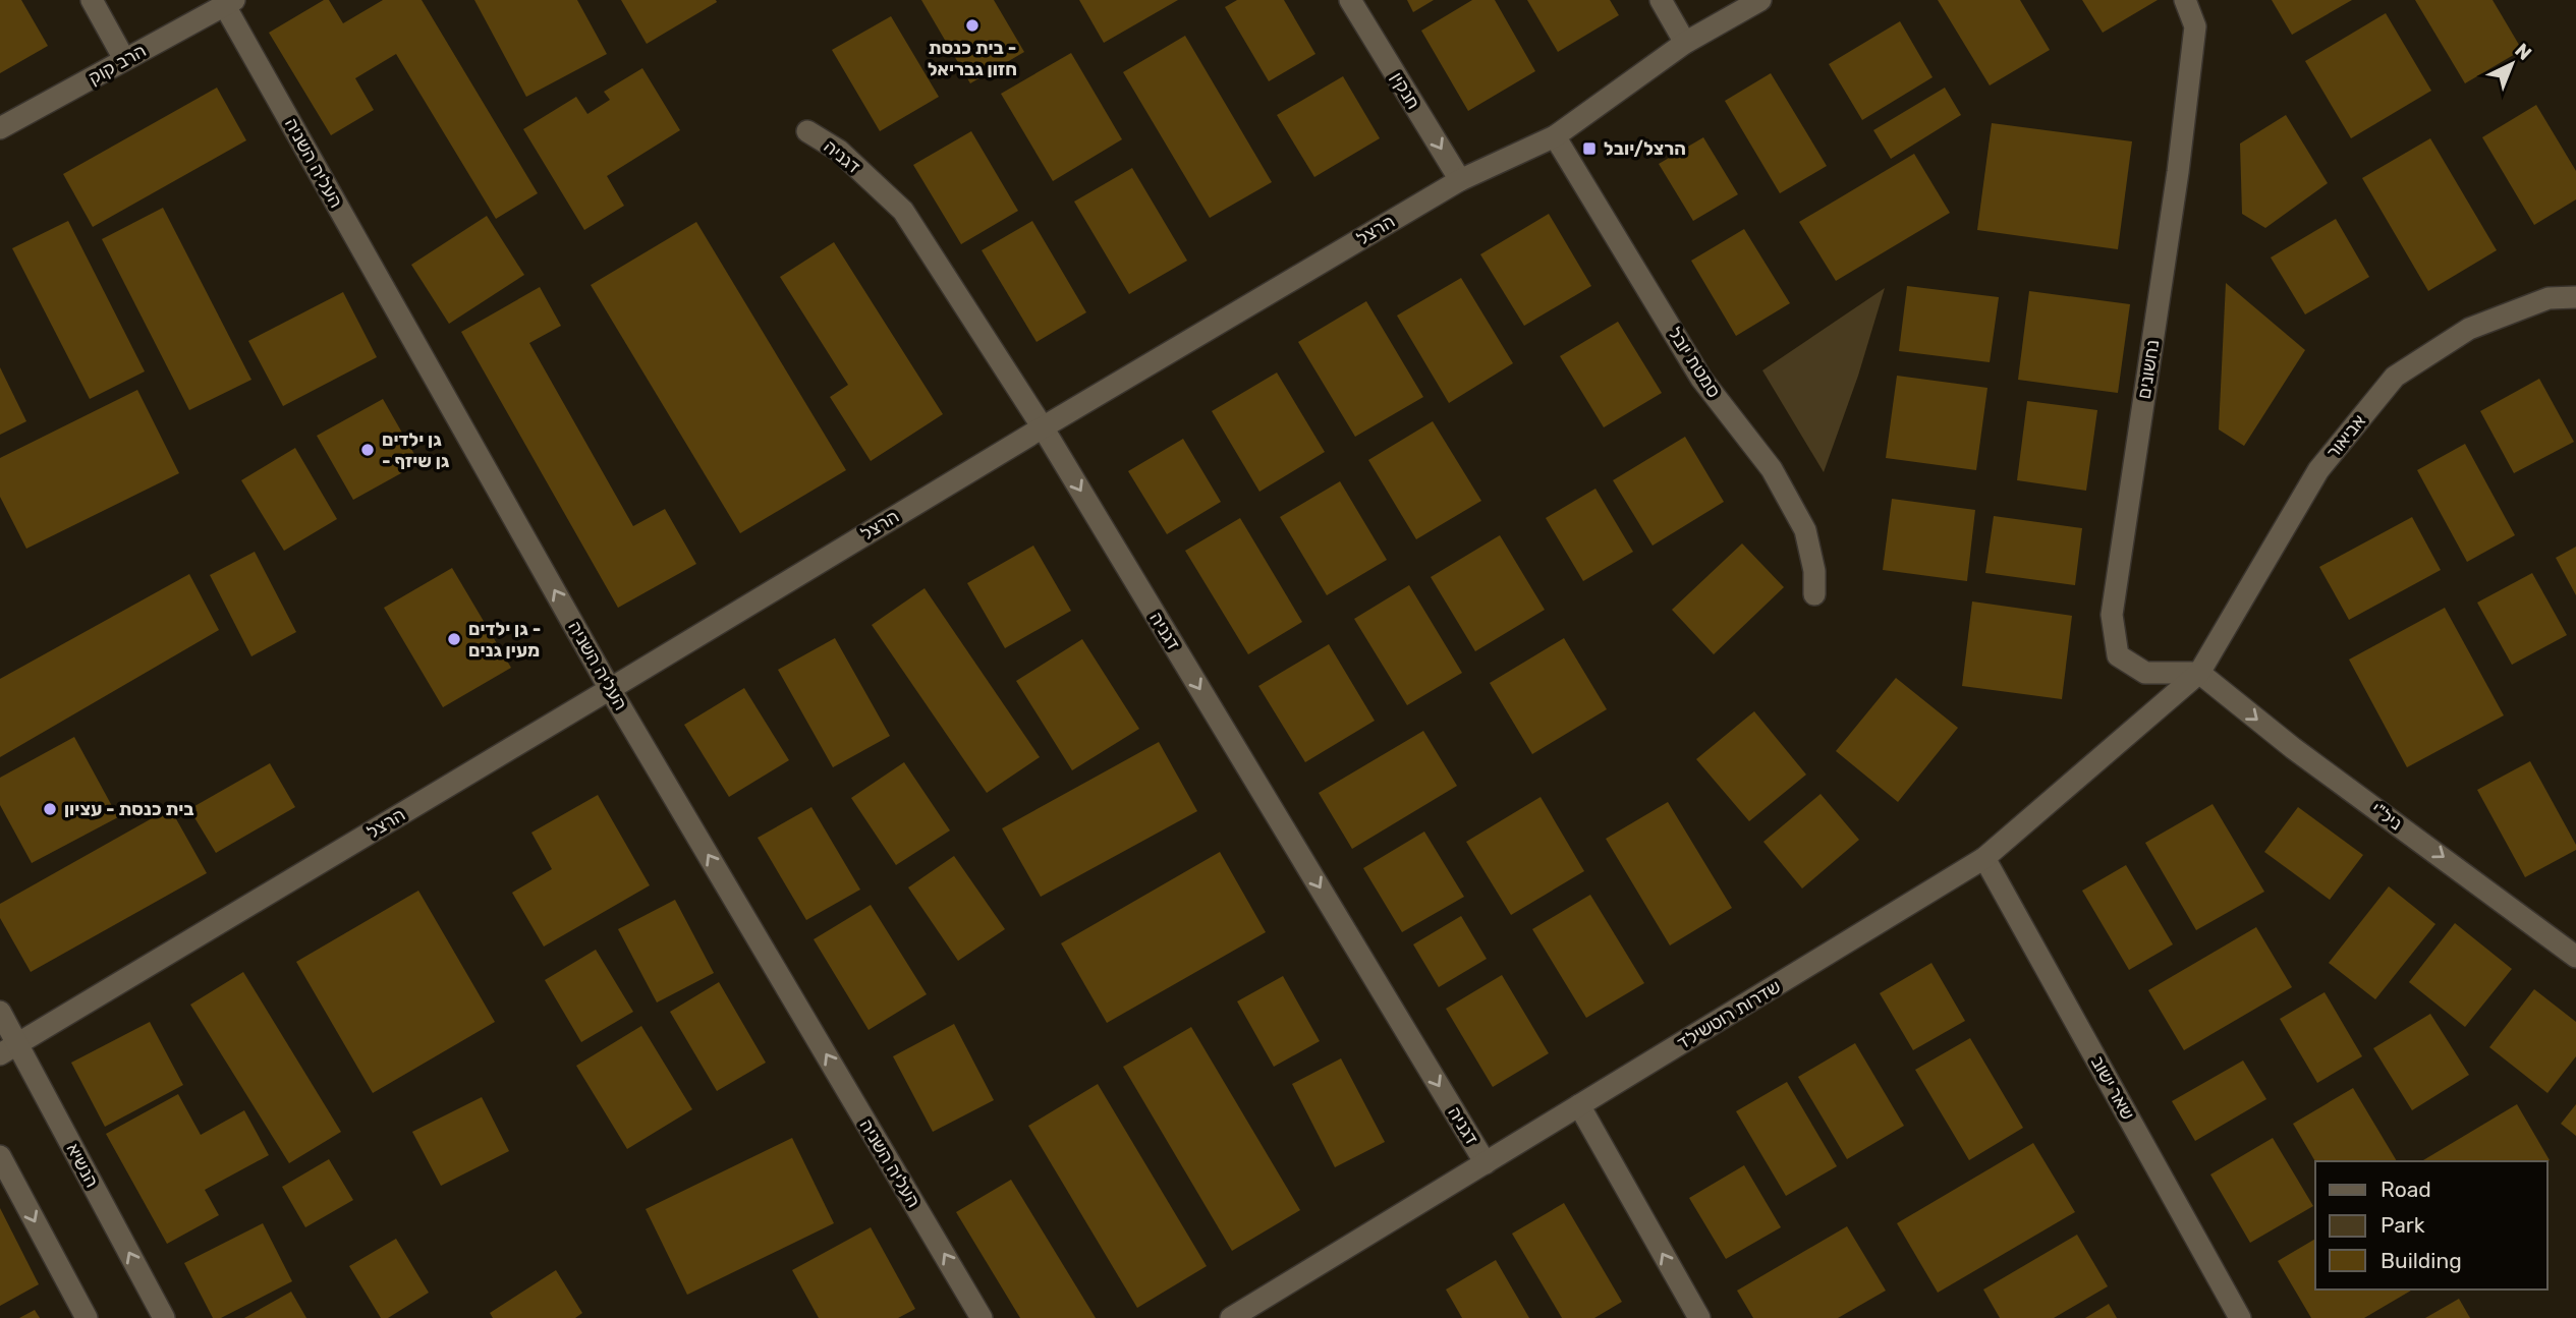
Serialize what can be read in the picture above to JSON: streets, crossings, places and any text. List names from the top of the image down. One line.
{"streets":{"street":["הרב קוק","חנקין","דגניה","העליה השניה","הרצל","סמטת יובל","נחשונים","אביאור","ניל\"י","שדרות רוטשילד","שאר ישוב","הנשיא"]},"crossings":[["הרב קוק","העליה השניה"],["חנקין","הרצל"],["דגניה","הרצל"],["דגניה","שדרות רוטשילד"],["העליה השניה","הרצל"],["הרצל","סמטת יובל"],["הרצל","הנשיא"],["נחשונים","אביאור"],["נחשונים","ניל\"י"],["נחשונים","שדרות רוטשילד"],["אביאור","ניל\"י"],["אביאור","שדרות רוטשילד"],["ניל\"י","שדרות רוטשילד"],["שדרות רוטשילד","שאר ישוב"]],"one_way":["חנקין","דגניה","העליה השניה","ניל\"י"],"places":{"other":["בית כנסת - חזון גבריאל","גן ילדים - גן שיזף","גן ילדים - מעין גנים","בית כנסת - עציון"],"transit":["הרצל/יובל"]},"legend":["Road","Park","Building"],"north":"top right"}
